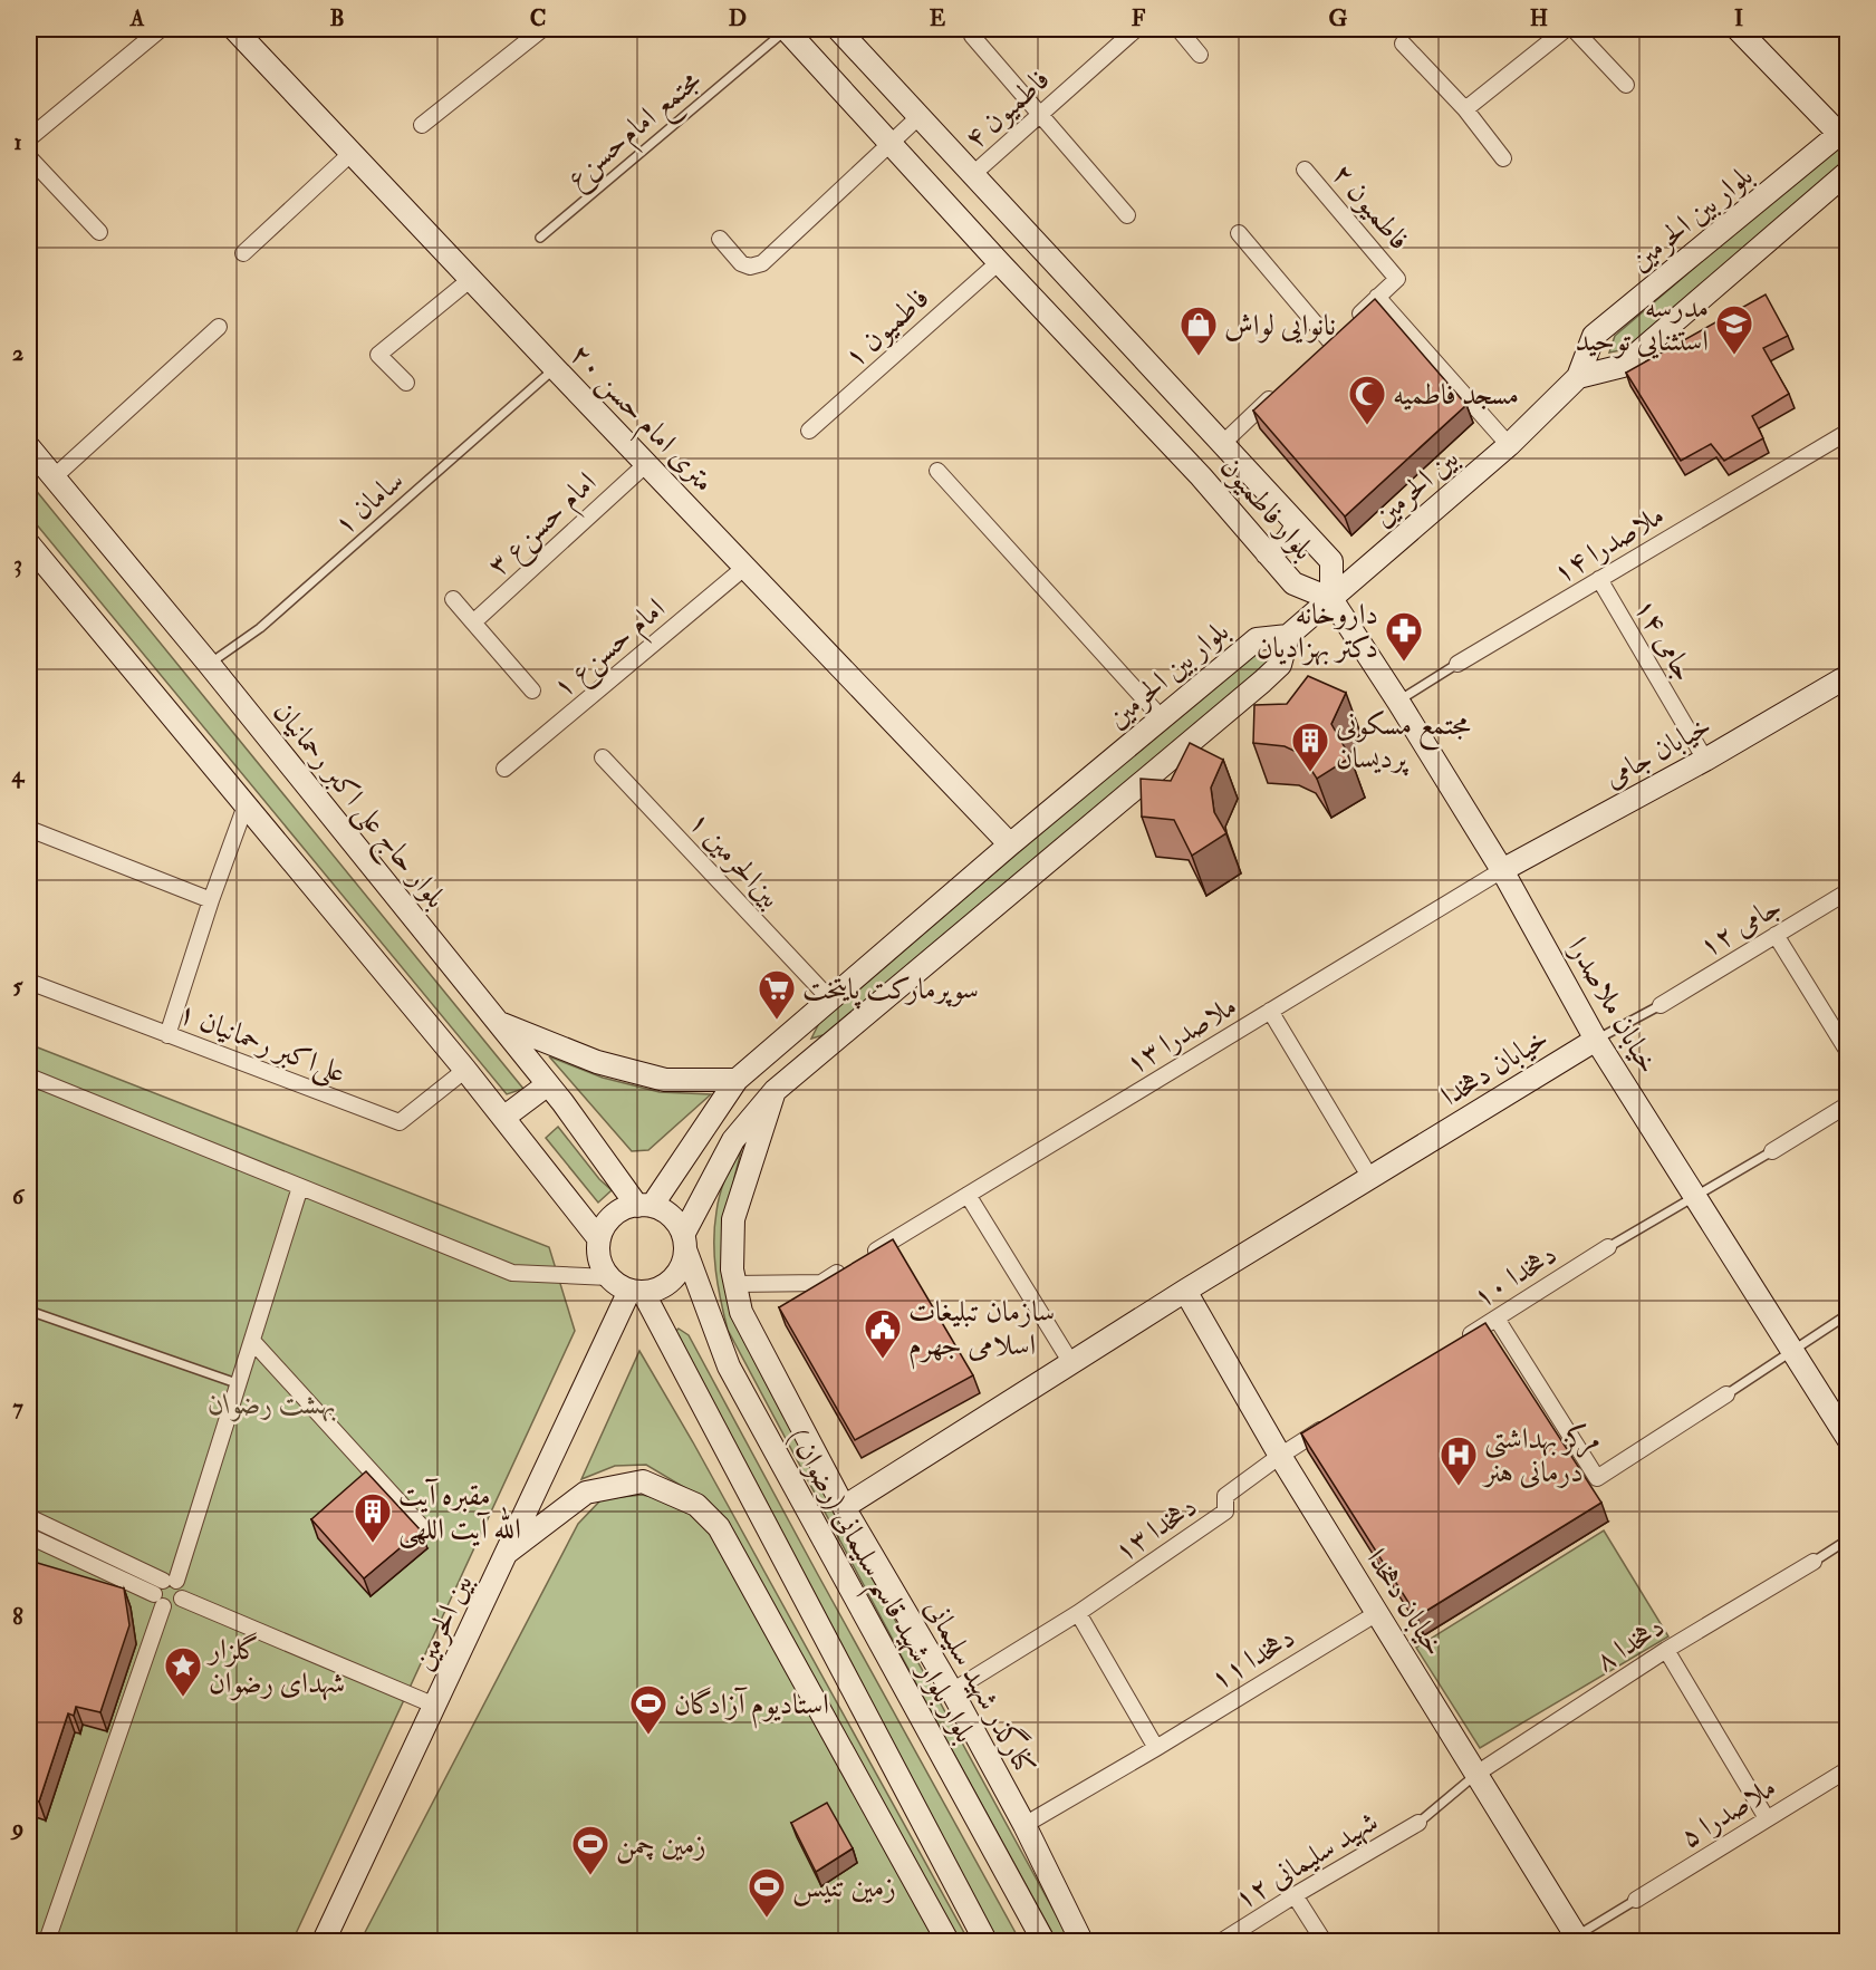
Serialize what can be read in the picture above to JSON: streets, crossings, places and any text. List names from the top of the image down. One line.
{"streets":{"main road":["بلوار بین الحرمین","۲۰ متری امام حسن","بین الحرمین","بلوار فاطمیون","خیابان جامی","بلوار حاج علی اکبر رحمانیان","خیابان ملاصدرا","خیابان دهخدا","بلوار بلوار شهید قاسم سلیمانی (رضوان )","کنارگذر شهید سلیمانی"],"street":["فاطمیون ۴","فاطمیون ۲","فاطمیون ۱","امام حسن‌ع ۳","ملاصدرا ۱۴","جامی ۱۴","امام حسن‌ع ۱","بین‌الحرمین ۱","جامی ۱۲","ملاصدرا ۱۳","علی‌اکبر رحمانیان ۱","دهخدا ۱۰","دهخدا ۱۳","دهخدا ۸","دهخدا ۱۱","ملاصدرا ۵","شهید سلیمانی ۱۲"],"lane":["مجتمع امام‌حسن‌ع","سامان ۱"]},"crossings":[["فاطمیون ۴","بلوار فاطمیون"],["مجتمع امام‌حسن‌ع","بلوار فاطمیون"],["بلوار بین الحرمین","۲۰ متری امام حسن"],["بلوار بین الحرمین","بین الحرمین"],["بلوار بین الحرمین","بلوار حاج علی اکبر رحمانیان"],["بلوار بین الحرمین","بین‌الحرمین ۱"],["بلوار بین الحرمین","بلوار بلوار شهید قاسم سلیمانی (رضوان )"],["فاطمیون ۱","بلوار فاطمیون"],["۲۰ متری امام حسن","سامان ۱"],["۲۰ متری امام حسن","امام حسن‌ع ۳"],["۲۰ متری امام حسن","امام حسن‌ع ۱"],["بین الحرمین","بلوار فاطمیون"],["بین الحرمین","بلوار حاج علی اکبر رحمانیان"],["بین الحرمین","خیابان ملاصدرا"],["بین الحرمین","بلوار بلوار شهید قاسم سلیمانی (رضوان )"],["سامان ۱","بلوار حاج علی اکبر رحمانیان"],["بلوار فاطمیون","خیابان ملاصدرا"],["ملاصدرا ۱۴","جامی ۱۴"],["ملاصدرا ۱۴","خیابان ملاصدرا"],["جامی ۱۴","خیابان جامی"],["خیابان جامی","خیابان ملاصدرا"],["خیابان جامی","ملاصدرا ۱۳"],["بلوار حاج علی اکبر رحمانیان","بلوار بلوار شهید قاسم سلیمانی (رضوان )"],["خیابان ملاصدرا","ملاصدرا ۱۳"],["خیابان ملاصدرا","خیابان دهخدا"],["ملاصدرا ۱۳","کنارگذر شهید سلیمانی"],["خیابان دهخدا","دهخدا ۱۳"],["خیابان دهخدا","دهخدا ۸"],["خیابان دهخدا","دهخدا ۱۱"],["خیابان دهخدا","کنارگذر شهید سلیمانی"],["دهخدا ۱۱","کنارگذر شهید سلیمانی"]],"parks":["بهشت رضوان"],"places":{"school or university":["مدرسه استثنایی توحید"],"shop":["نانوایی لواش"],"mosque":["مسجد فاطمیه"],"pharmacy":["داروخانه دکتر بهزادیان"],"building":["مجتمع مسکونی پردیسان","مقبره آیت الله آیت اللهی"],"supermarket":["سوپرمارکت پایتخت"],"public building":["سازمان تبلیغات اسلامی جهرم"],"hospital":["مرکز بهداشتی درمانی هنر"],"place":["گلزار شهدای رضوان"],"sports":["استادیوم آزادگان","زمین چمن","زمین تنیس"]},"grid":{"columns":["A","B","C","D","E","F","G","H","I"],"rows":["1","2","3","4","5","6","7","8","9"]}}
